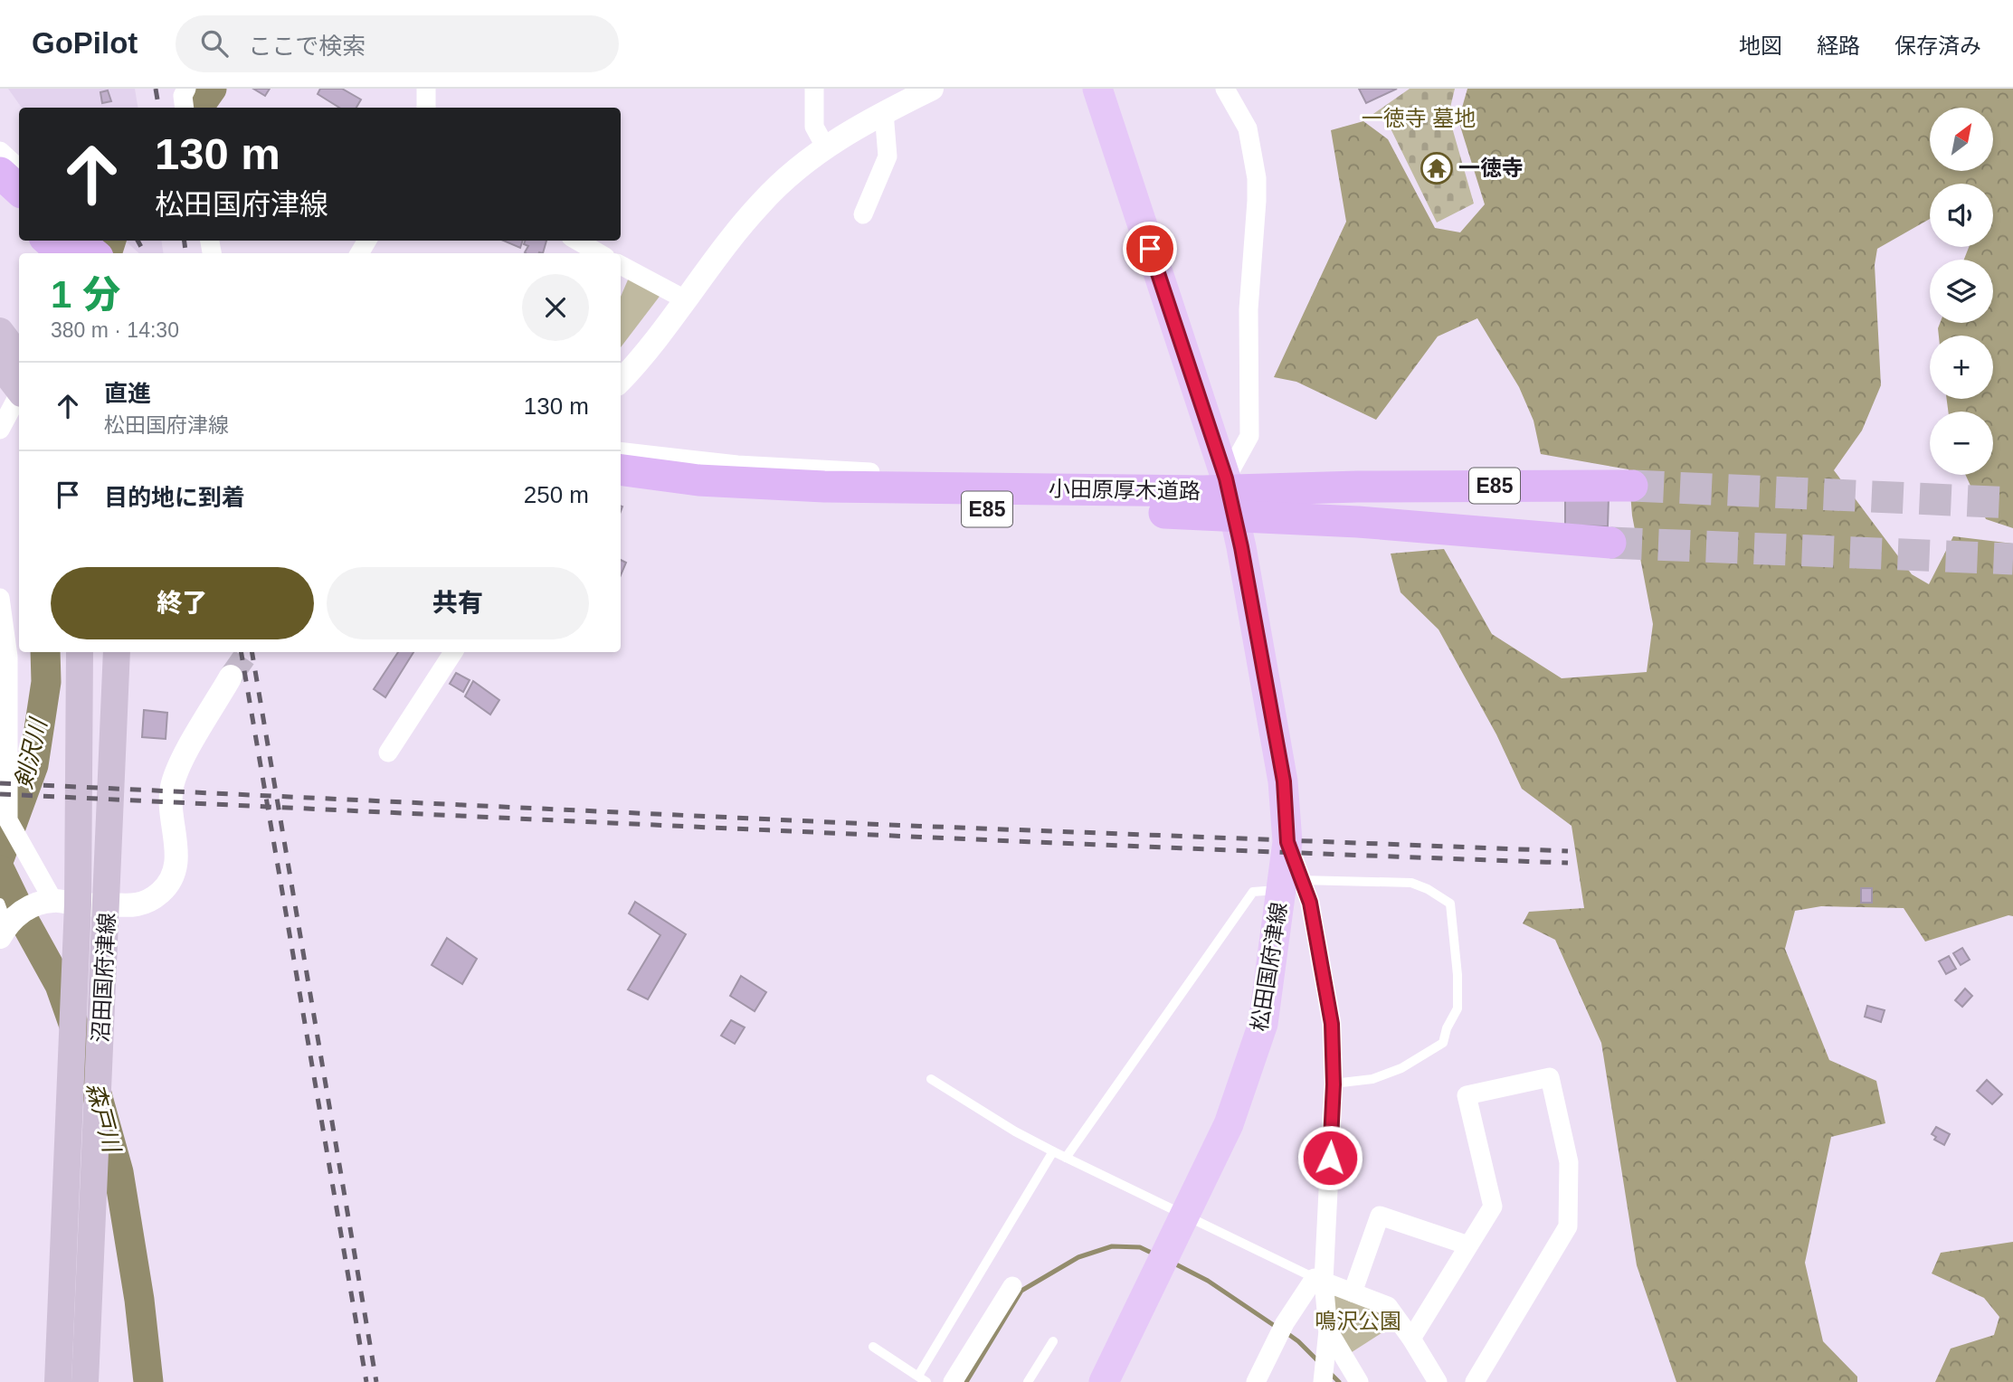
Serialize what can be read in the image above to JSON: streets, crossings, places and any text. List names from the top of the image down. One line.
{"streets":{"highway":["E85","小田原厚木道路"],"main road":["松田国府津線","沼田国府津線"]},"water":["剣沢川","森戸川"],"parks":["一徳寺 墓地","鳴沢公園"],"places":{"temple":["一徳寺"]},"north":"top right","page":{"header":"GoPilot","search":"ここで検索","nav":["地図","経路","保存済み"],"map_buttons":["+","−"],"turn":["130 m","松田国府津線"],"heading":["1 分","380 m · 14:30"],"list":[{"name":"直進","note":"松田国府津線","value":"130 m"},{"name":"目的地に到着","value":"250 m"}],"buttons":["終了","共有"]}}
